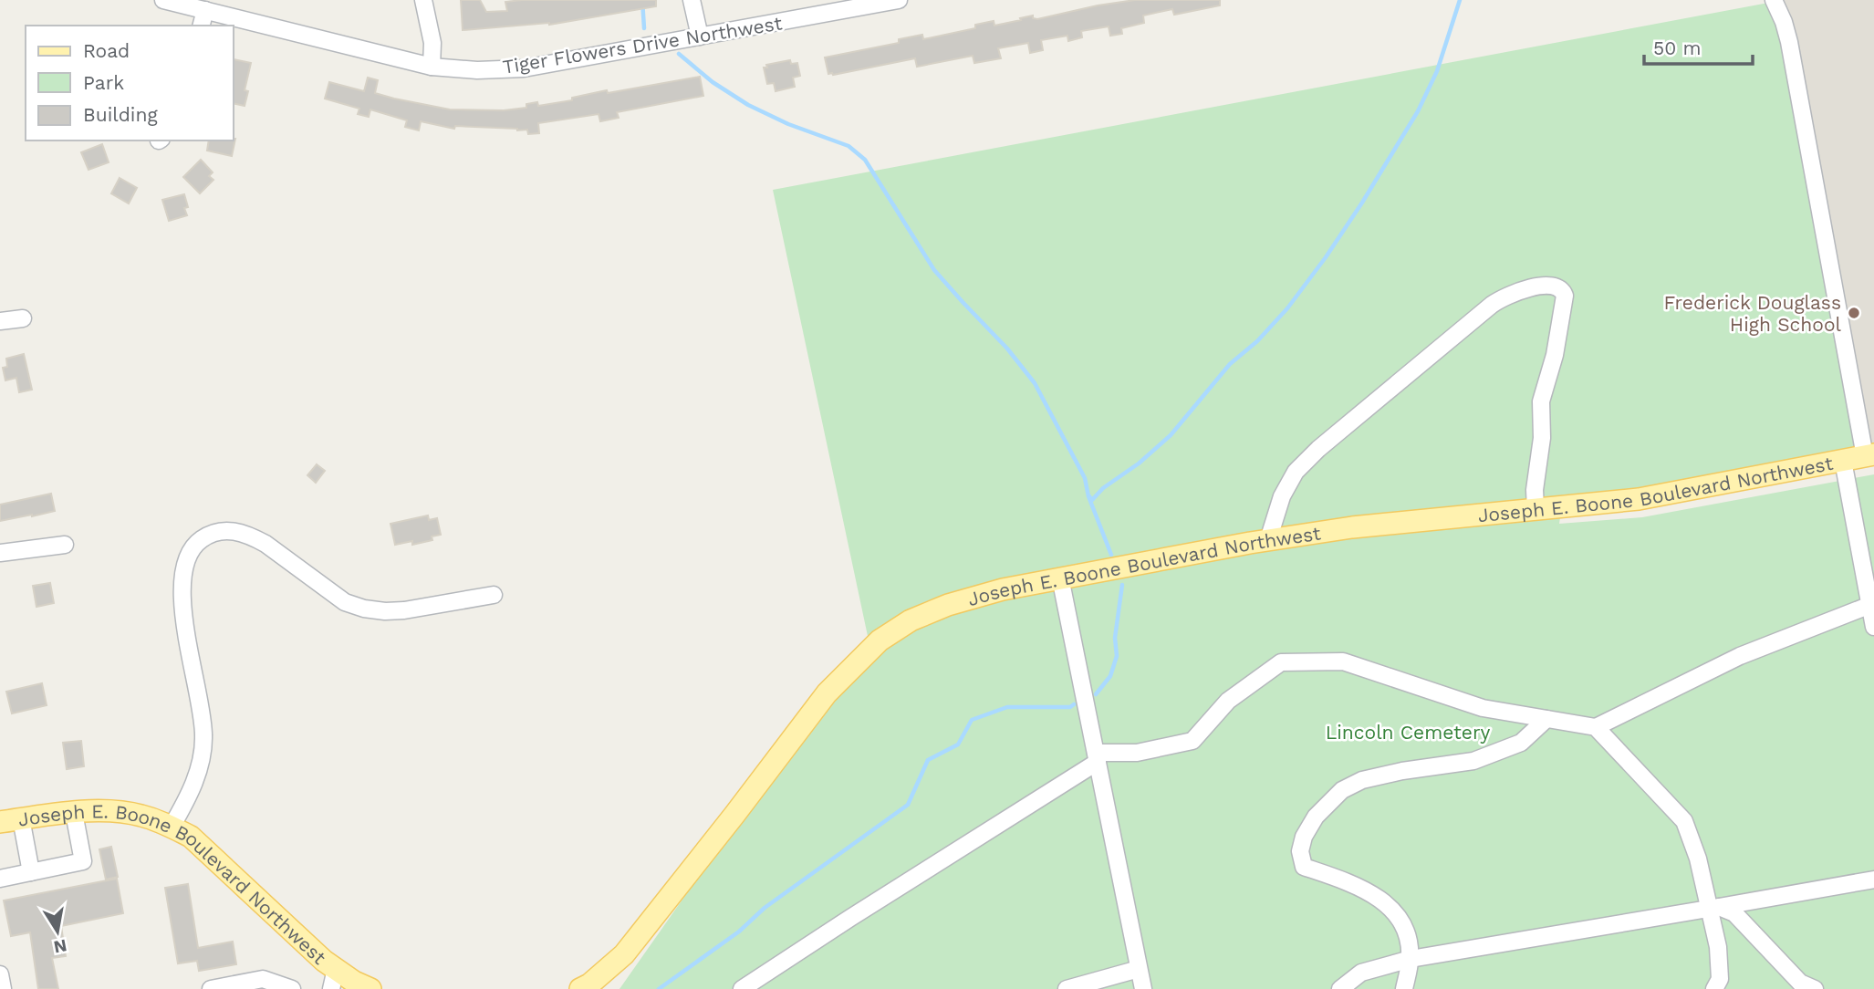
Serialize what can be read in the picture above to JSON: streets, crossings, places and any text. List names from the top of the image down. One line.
{"streets":{"main road":["Joseph E. Boone Boulevard Northwest"],"street":["Tiger Flowers Drive Northwest"]},"parks":["Lincoln Cemetery"],"places":["Frederick Douglass High School"],"legend":["Road","Park","Building"],"scale_bar":"50 m","north":"bottom"}
